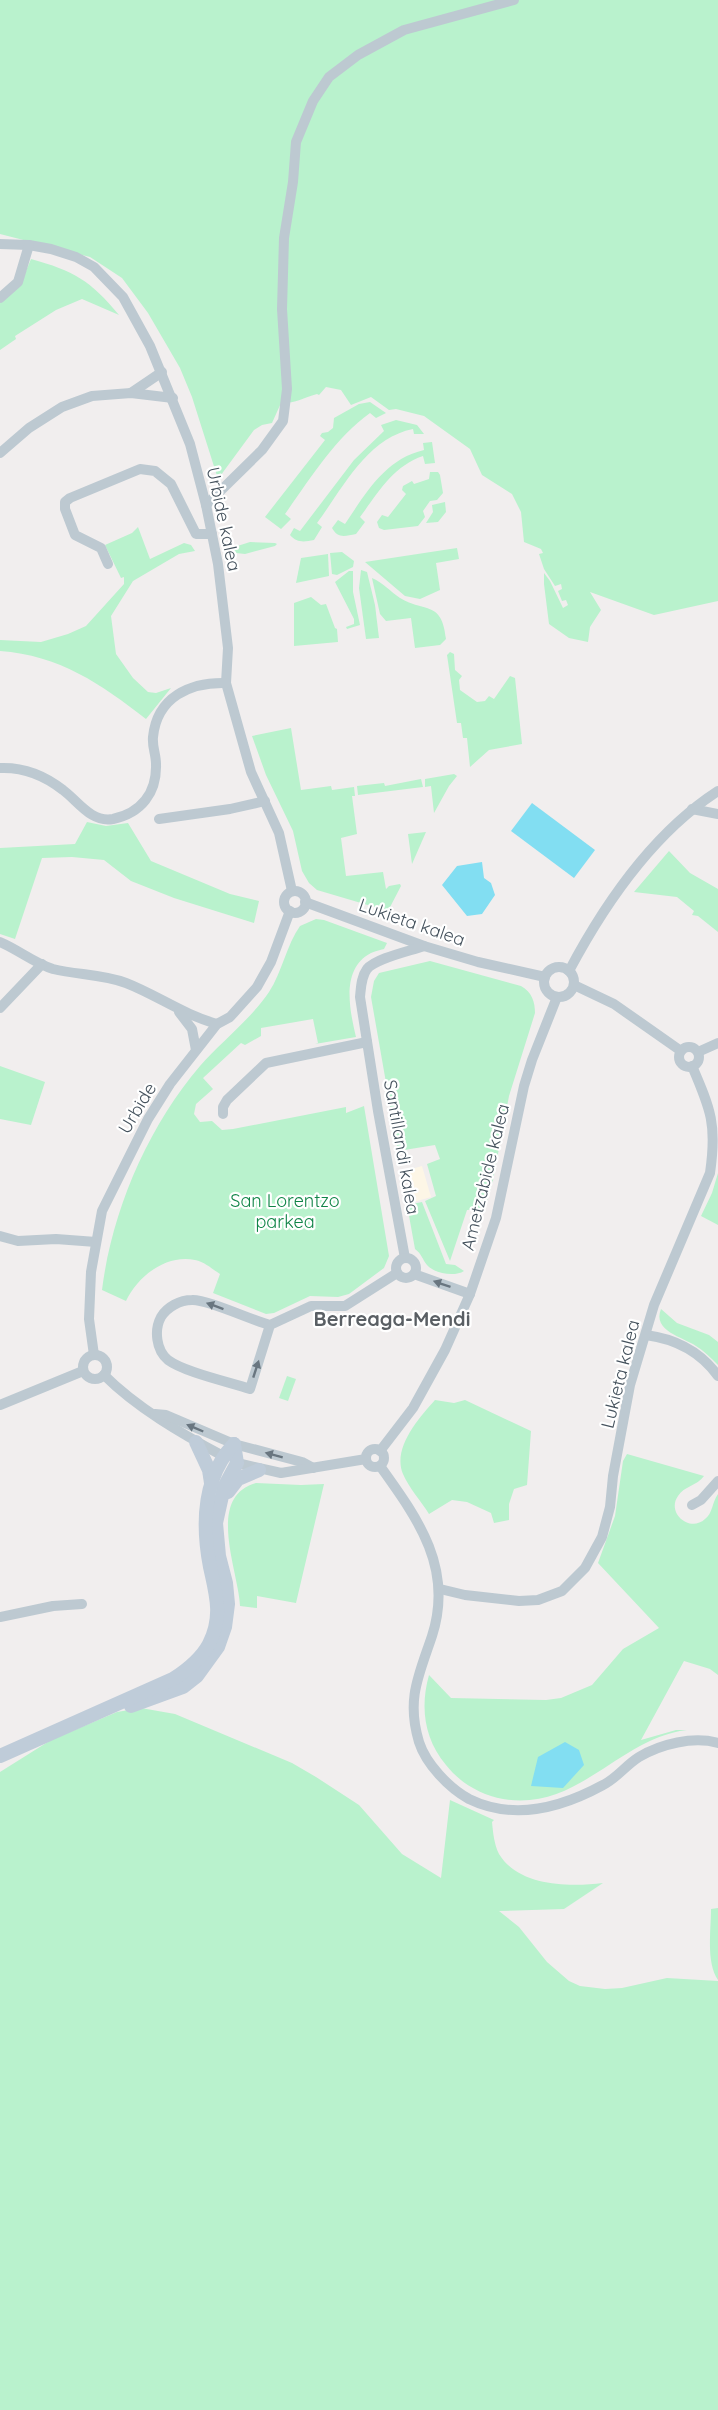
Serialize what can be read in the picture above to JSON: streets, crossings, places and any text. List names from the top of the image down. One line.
{"streets":{"street":["Urbide kalea","Lukieta kalea","Urbide","Santillandi kalea","Ametzabide kalea"]},"crossings":[["Urbide kalea","Lukieta kalea"],["Urbide kalea","Urbide"],["Lukieta kalea","Urbide"],["Lukieta kalea","Santillandi kalea"],["Lukieta kalea","Ametzabide kalea"]],"districts":["Berreaga-Mendi"],"parks":["San Lorentzo parkea"]}
